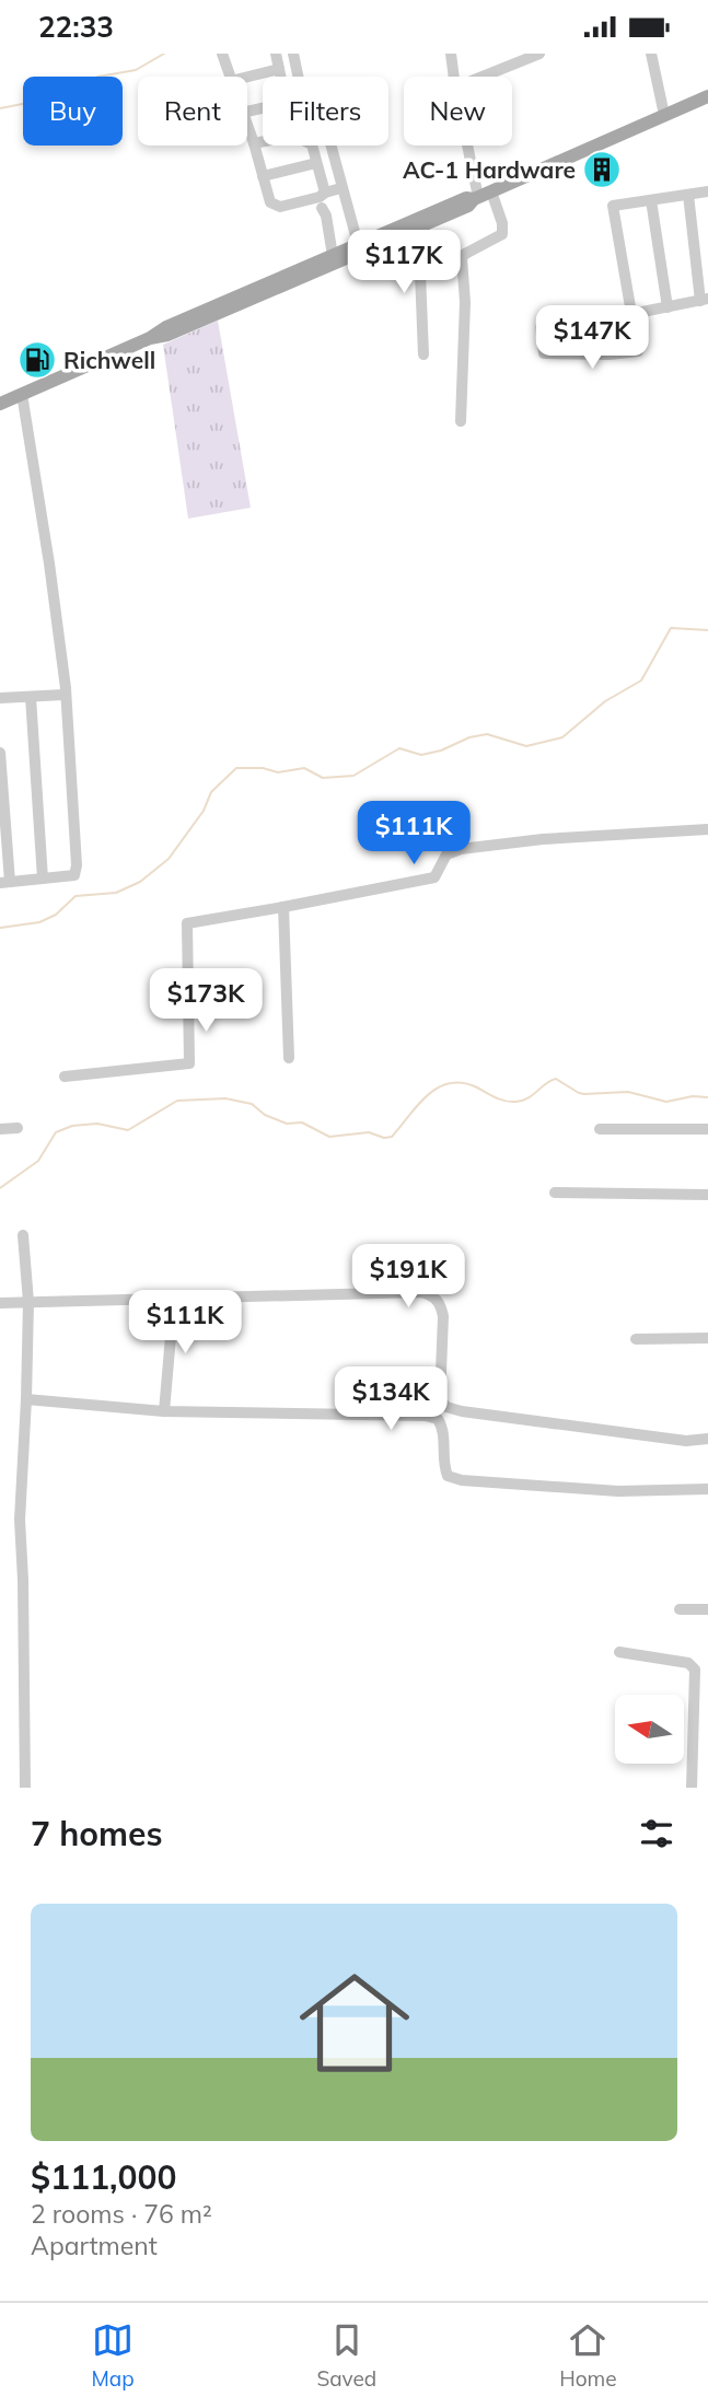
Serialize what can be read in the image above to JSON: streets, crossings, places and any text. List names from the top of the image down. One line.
{"places":{"building":["AC-1 Hardware"],"fuel station":["Richwell"]},"north":"left","page":{"status":"22:33","chip":["Buy","Rent","Filters","New"],"price":["$117K","$147K","$111K","$173K","$191K","$111K","$134K"],"heading":"7 homes","list":[{"name":"$111,000","note":"2 rooms · 76 m² · Apartment"}],"tabs":["Map","Saved","Home"]}}
